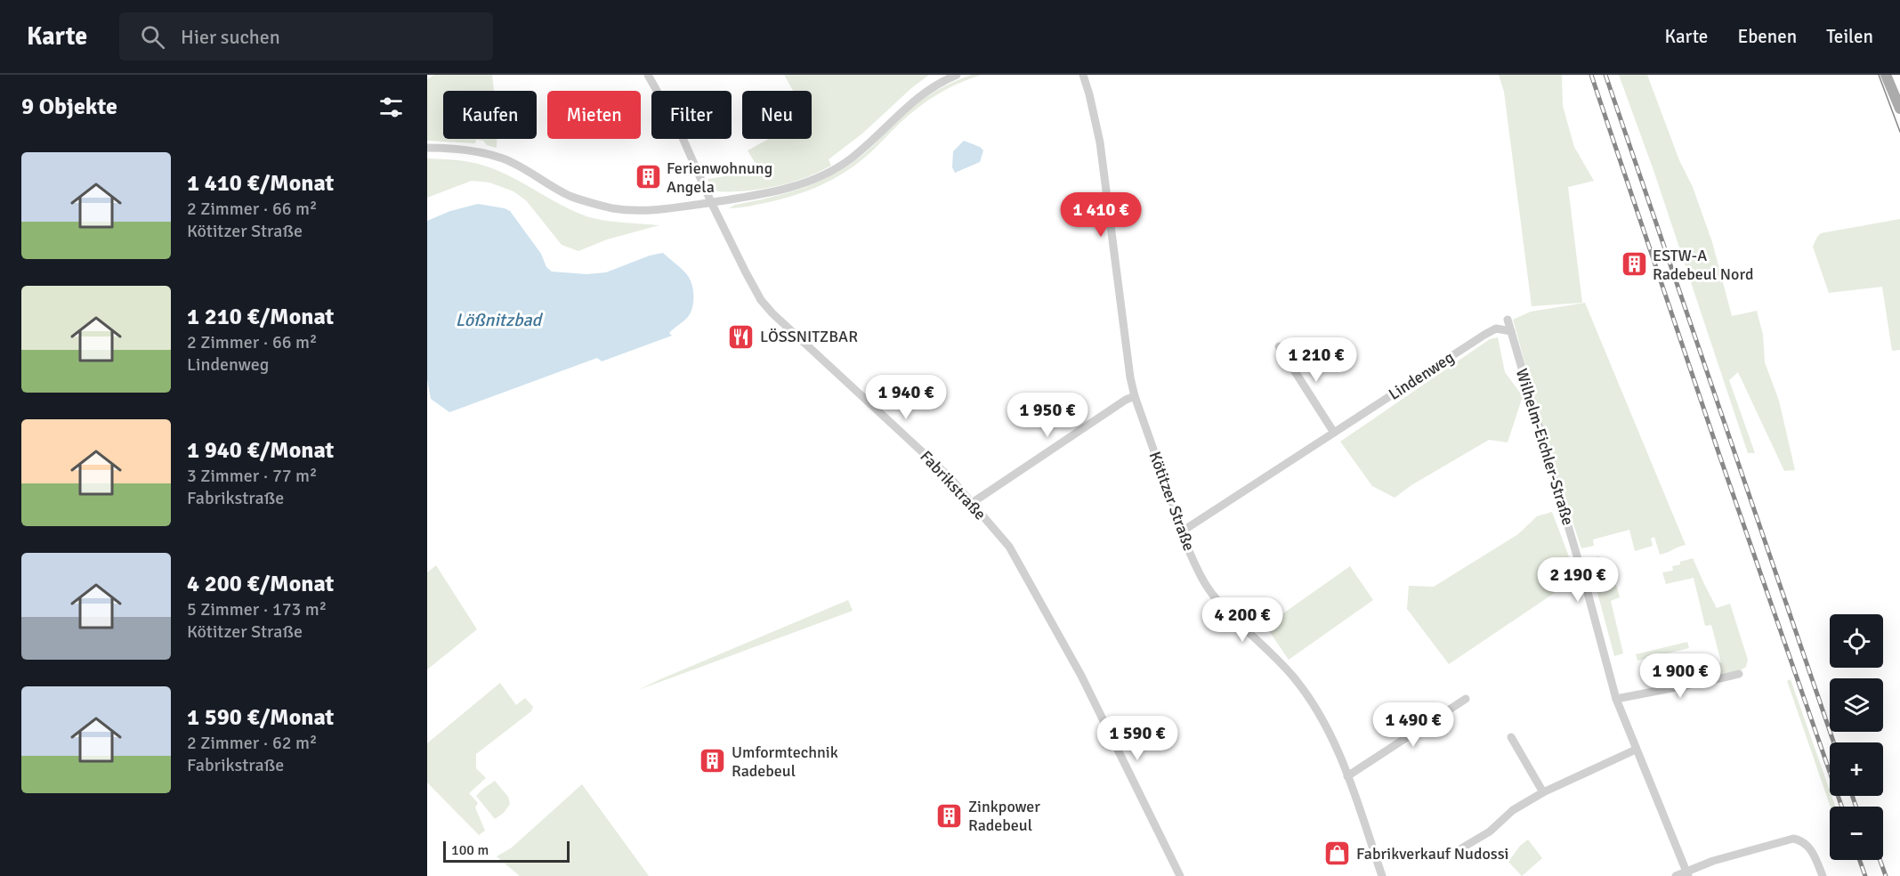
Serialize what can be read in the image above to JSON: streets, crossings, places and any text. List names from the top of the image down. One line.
{"streets":{"street":["Lindenweg","Wilhelm-Eichler-Straße","Fabrikstraße","Kötitzer Straße"]},"crossings":[["Lindenweg","Wilhelm-Eichler-Straße"],["Lindenweg","Kötitzer Straße"]],"water":["Lößnitzbad"],"places":{"building":["Ferienwohnung Angela","ESTW-A Radebeul Nord","Umformtechnik Radebeul","Zinkpower Radebeul"],"restaurant":["LÖSSNITZBAR"],"shop":["Fabrikverkauf Nudossi"]},"scale_bar":"100 m","page":{"header":"Karte","search":"Hier suchen","nav":["Karte","Ebenen","Teilen"],"heading":"9 Objekte","chip":["Kaufen","Mieten","Filter","Neu"],"list":[{"name":"1 410 €/Monat","note":"2 Zimmer · 66 m² · Kötitzer Straße"},{"name":"1 210 €/Monat","note":"2 Zimmer · 66 m² · Lindenweg"},{"name":"1 940 €/Monat","note":"3 Zimmer · 77 m² · Fabrikstraße"},{"name":"4 200 €/Monat","note":"5 Zimmer · 173 m² · Kötitzer Straße"},{"name":"1 590 €/Monat","note":"2 Zimmer · 62 m² · Fabrikstraße"}],"price":["1 410 €","1 210 €","1 940 €","1 950 €","2 190 €","4 200 €","1 900 €","1 490 €","1 590 €"],"map_buttons":["+","−"],"scale":"100 m"}}
